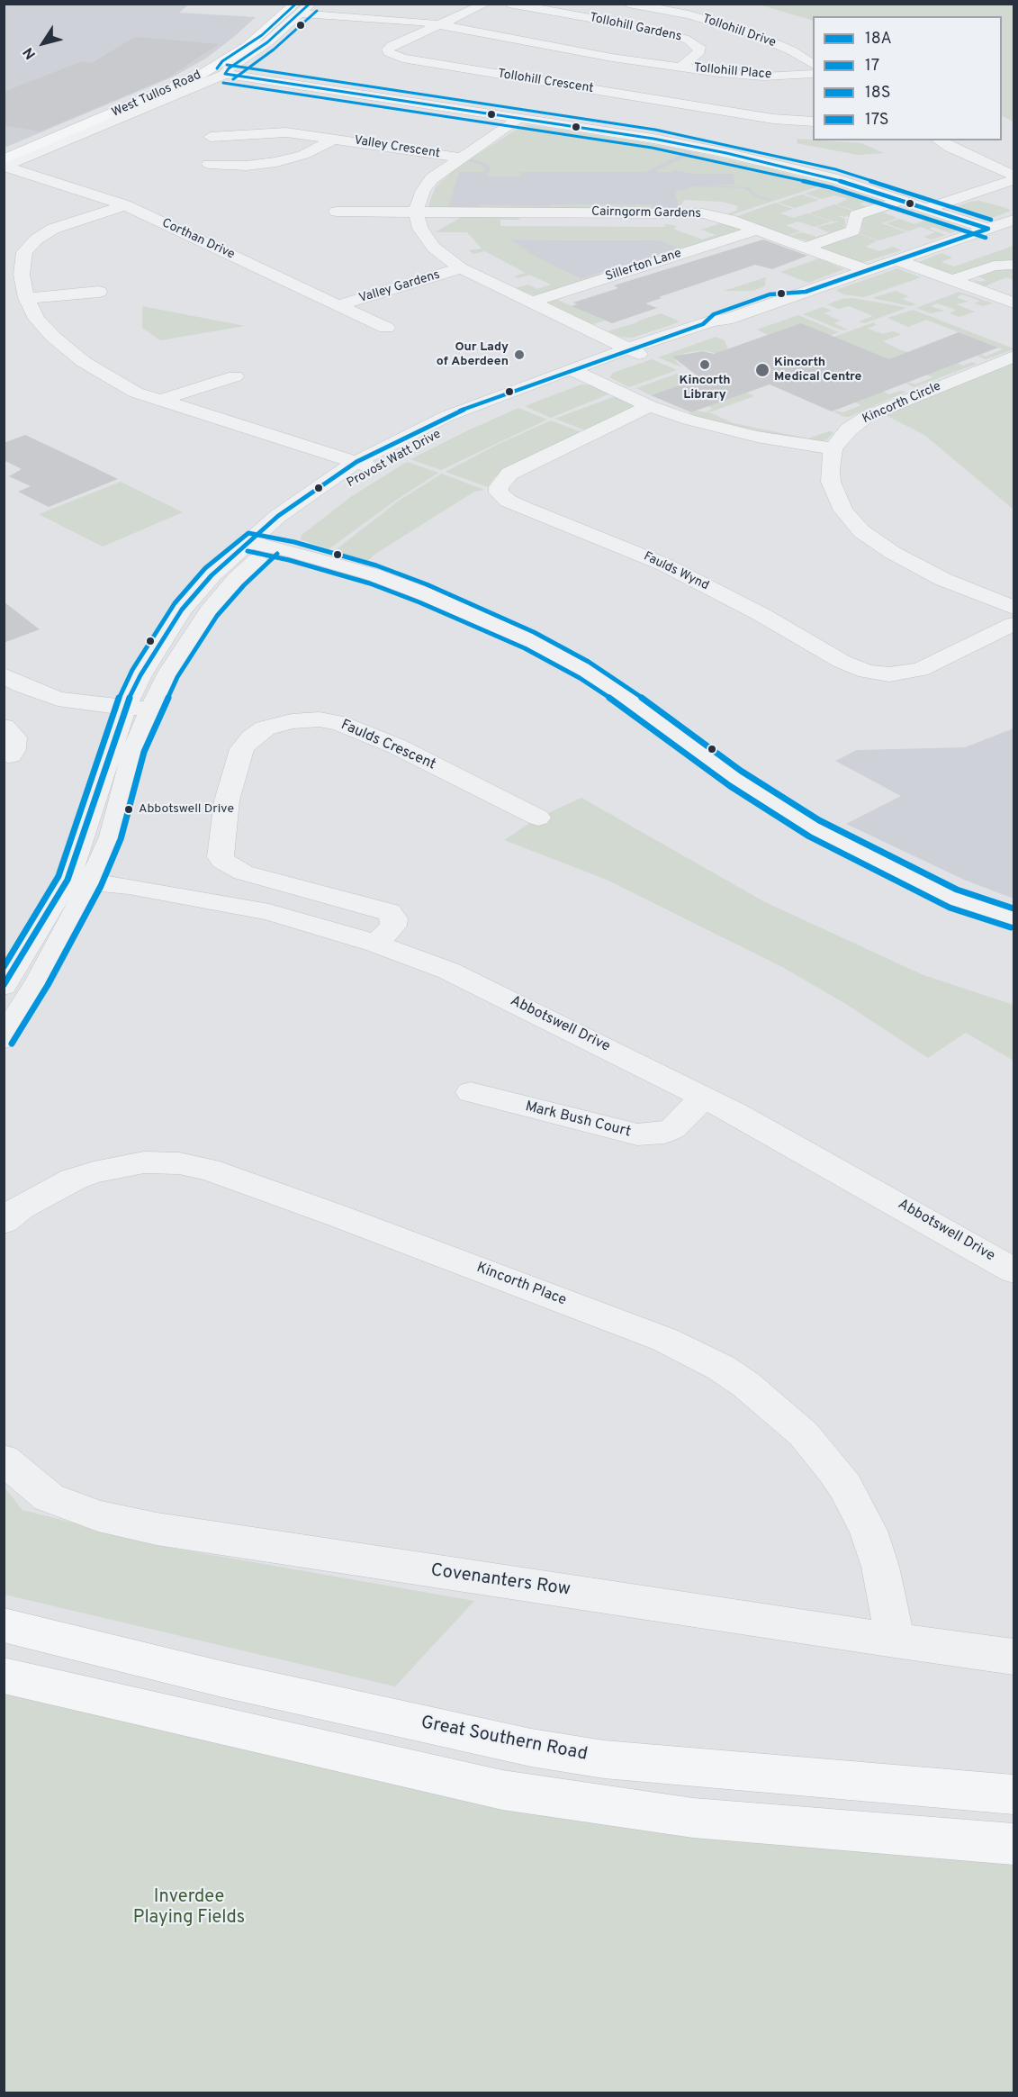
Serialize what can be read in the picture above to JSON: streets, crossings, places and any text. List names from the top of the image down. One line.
{"streets":{"main road":["West Tullos Road","Great Southern Road"],"street":["Tollohill Gardens","Tollohill Drive","Tollohill Place","Tollohill Crescent","Valley Crescent","Cairngorm Gardens","Corthan Drive","Sillerton Lane","Valley Gardens","Kincorth Circle","Provost Watt Drive","Faulds Wynd","Faulds Crescent","Abbotswell Drive","Mark Bush Court","Kincorth Place","Covenanters Row"]},"crossings":[["Tollohill Gardens","Tollohill Place"],["Tollohill Place","Tollohill Crescent"],["Tollohill Place","West Tullos Road"],["Cairngorm Gardens","Sillerton Lane"],["Cairngorm Gardens","Provost Watt Drive"],["Corthan Drive","Valley Gardens"],["Provost Watt Drive","Abbotswell Drive"],["Faulds Crescent","Abbotswell Drive"],["Abbotswell Drive","Mark Bush Court"],["Kincorth Place","Covenanters Row"]],"parks":["Inverdee Playing Fields"],"places":["Our Lady of Aberdeen","Kincorth Library","Kincorth Medical Centre","Abbotswell Drive"],"lines":["transit line 18A","transit line 18S","transit line 17S","transit line 17"],"legend":["18A","17","18S","17S"],"north":"bottom left"}
